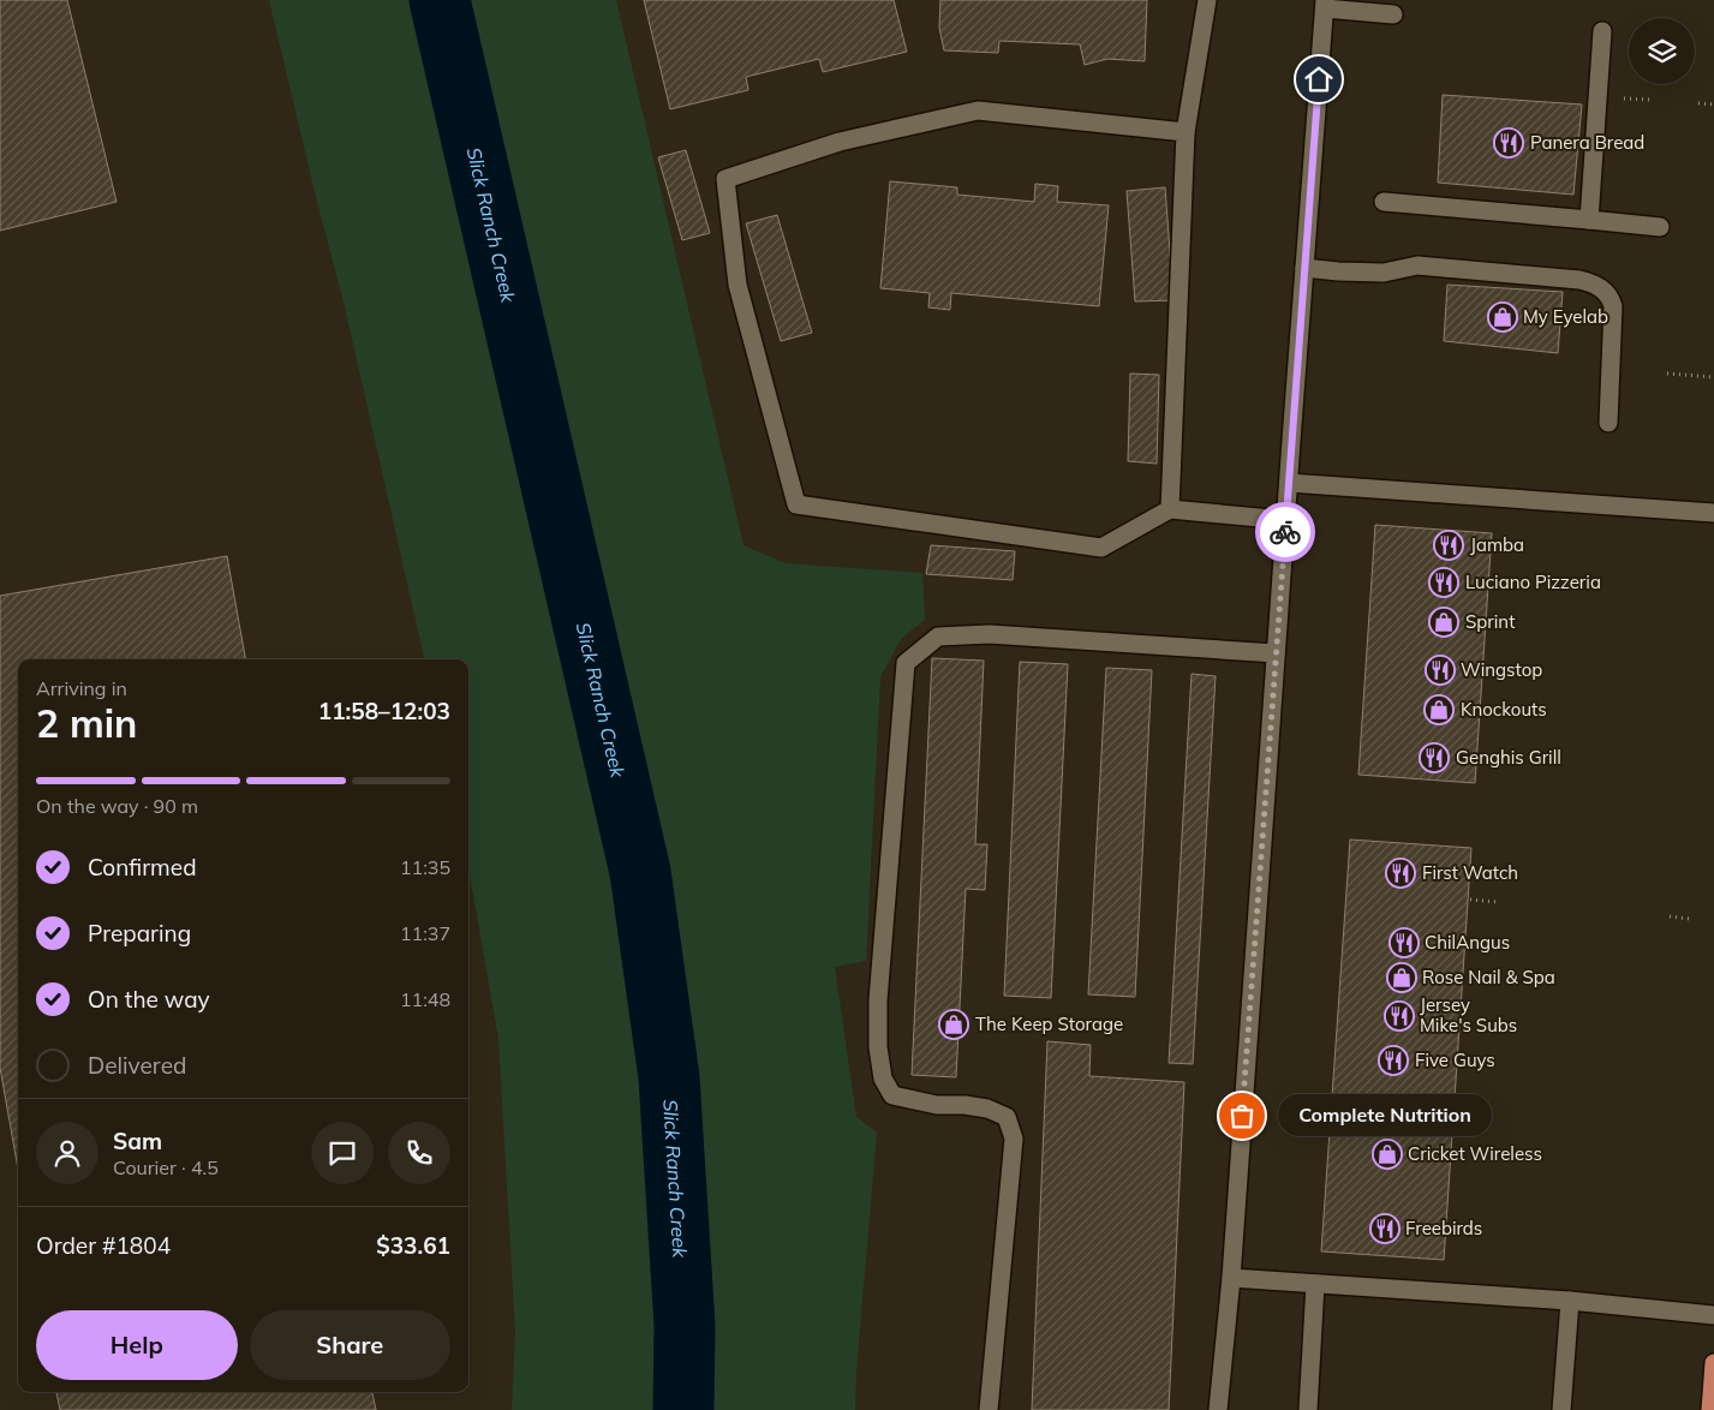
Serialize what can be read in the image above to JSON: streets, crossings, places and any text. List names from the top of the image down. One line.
{"water":["Slick Ranch Creek"],"places":{"restaurant":["Panera Bread","Jamba","Luciano Pizzeria","Wingstop","Genghis Grill","First Watch","ChilAngus","Jersey Mike's Subs","Five Guys","Freebirds"],"shop":["My Eyelab","Sprint","Knockouts","Rose Nail & Spa","The Keep Storage","Cricket Wireless"],"other":["Complete Nutrition"]},"page":{"heading":["2 min","Arriving in","11:58–12:03"],"panel":["Sam","Courier · 4.5","Order #1804","$33.61"],"bar":"On the way · 90 m","list":[["Confirmed","11:35"],["Preparing","11:37"],["On the way","11:48"],"Delivered"],"bubble":"Complete Nutrition","buttons":["Help","Share"]}}
